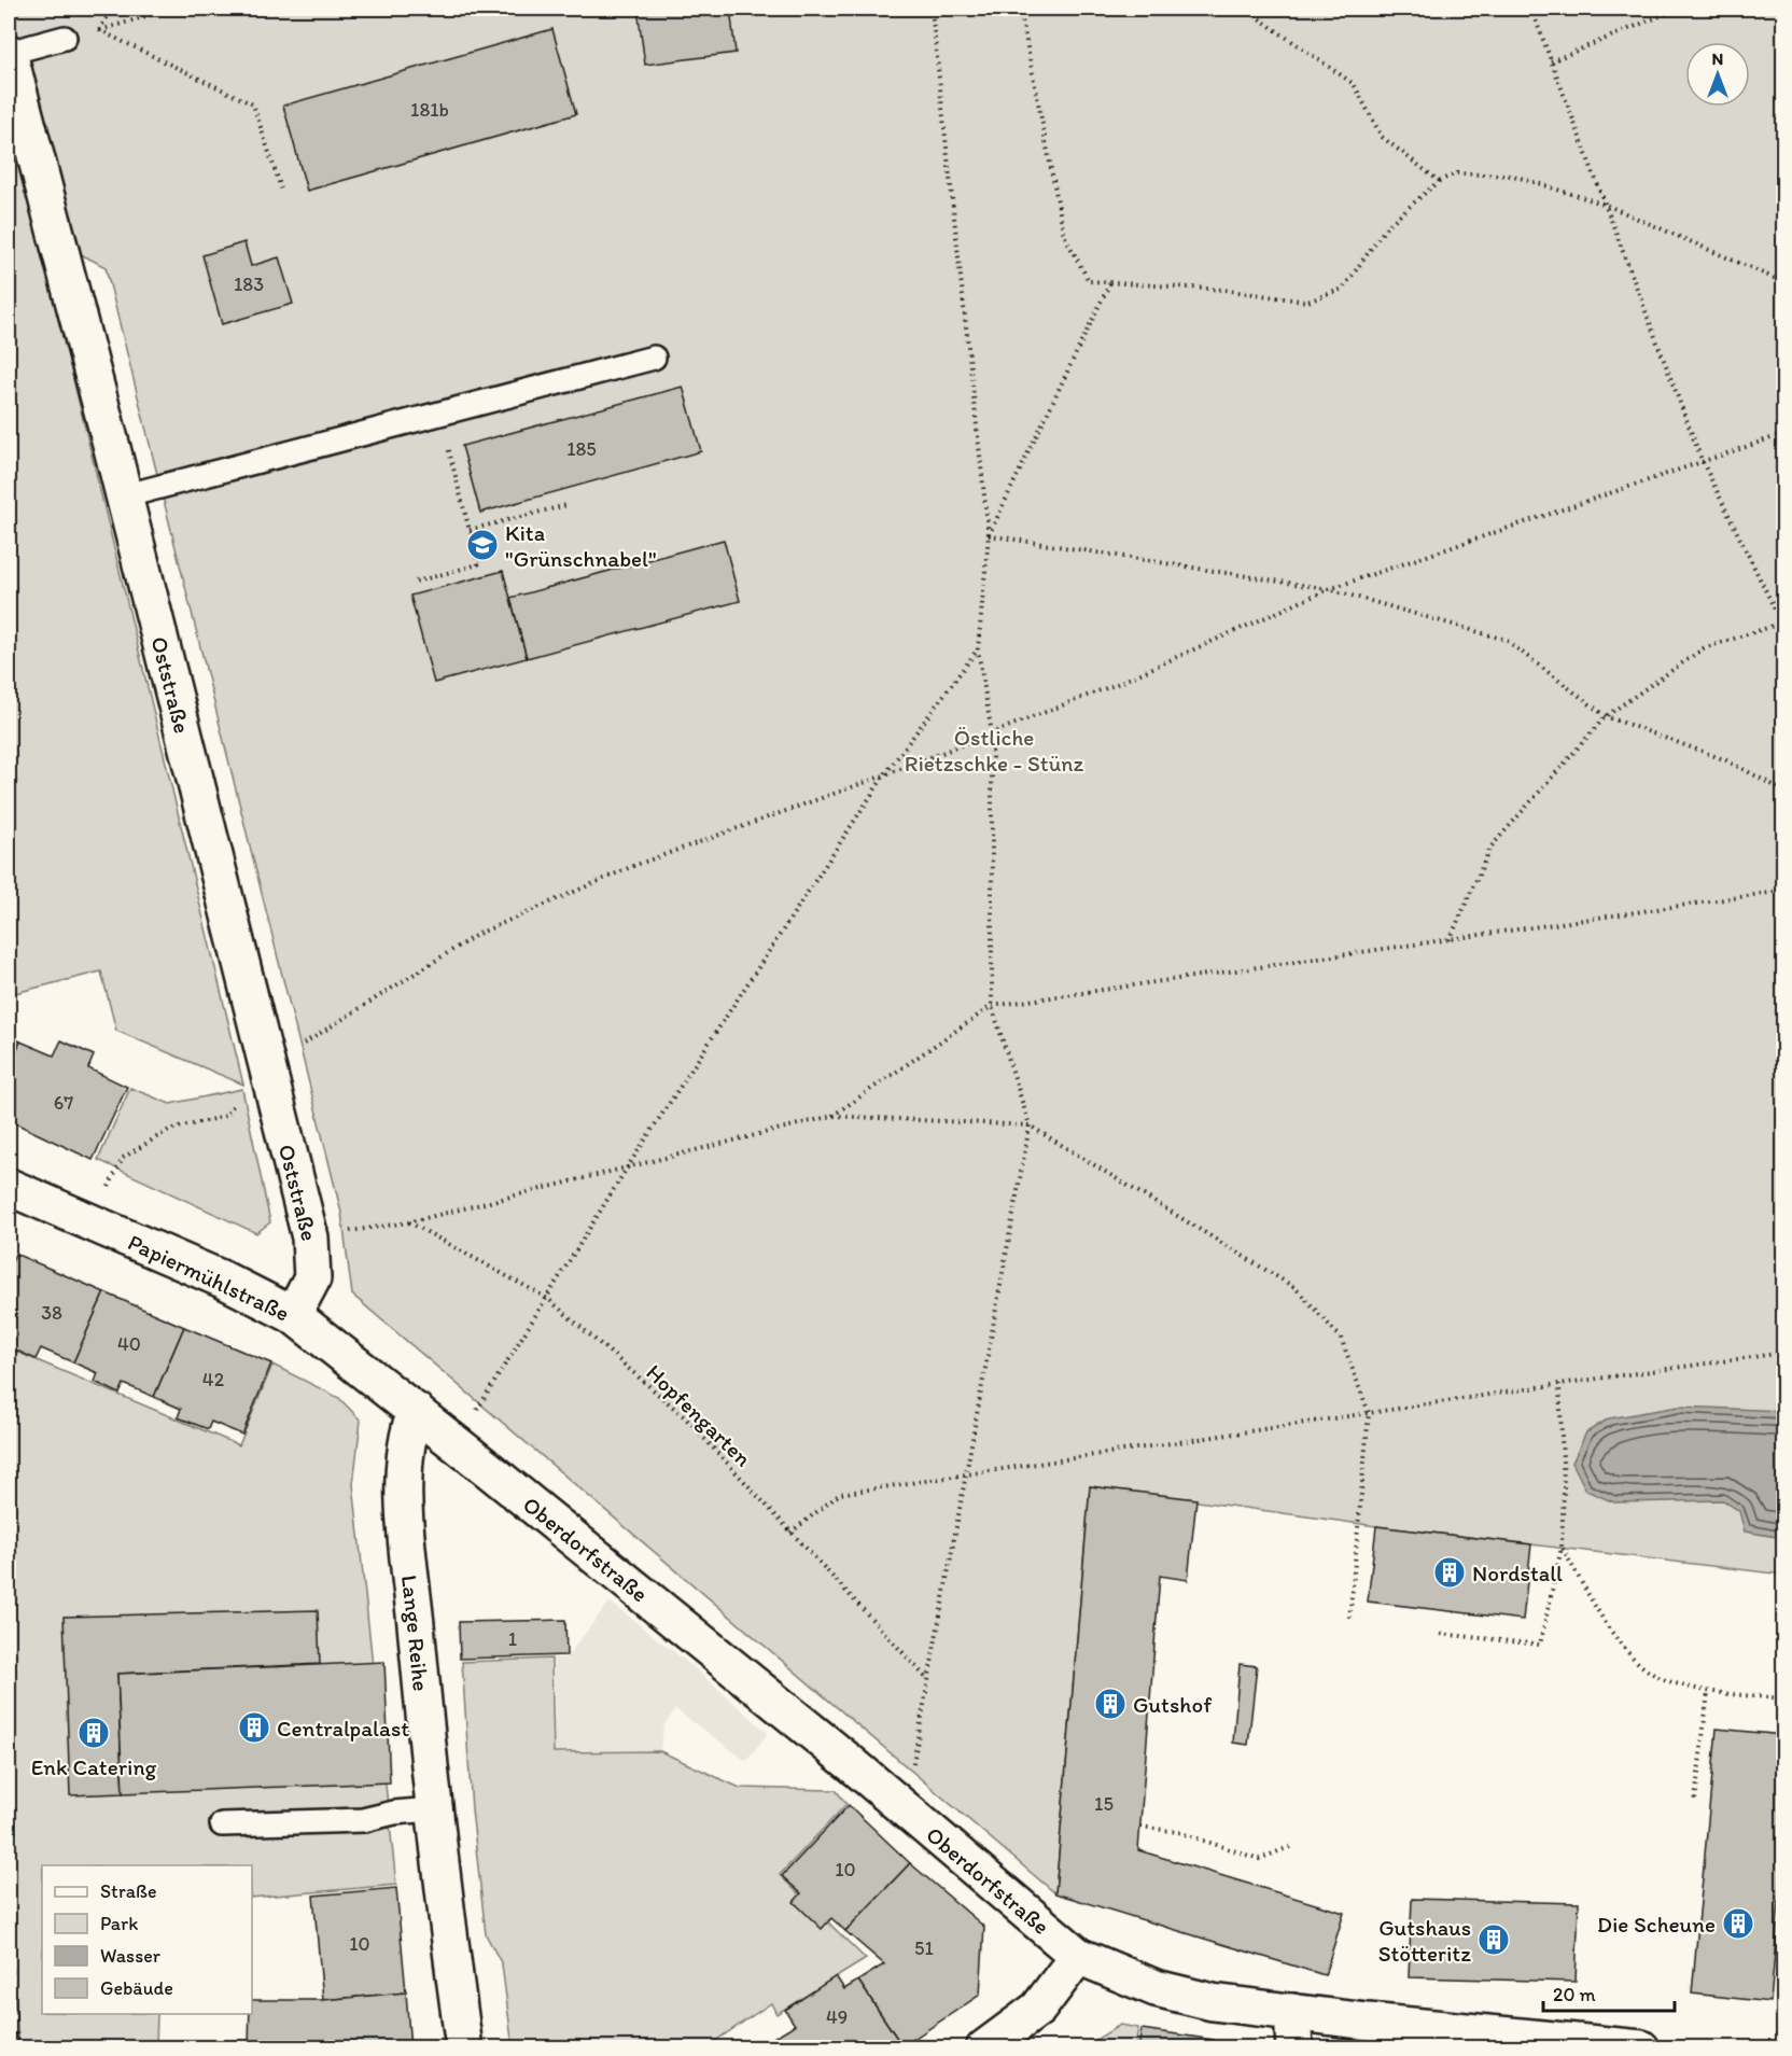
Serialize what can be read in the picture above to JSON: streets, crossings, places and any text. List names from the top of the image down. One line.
{"streets":{"street":["Oststraße","Papiermühlstraße","Oberdorfstraße","Lange Reihe"],"path":["Hopfengarten"]},"crossings":[["Oststraße","Papiermühlstraße"],["Papiermühlstraße","Oberdorfstraße"],["Papiermühlstraße","Lange Reihe"]],"parks":["Östliche Rietzschke - Stünz"],"places":{"school or university":["Kita \"Grünschnabel\""],"building":["Nordstall","Gutshof","Centralpalast","Enk Catering","Die Scheune","Gutshaus Stötteritz"]},"house_numbers":["181b","183","185","67","38","40","42","1","15","10","10","51","49"],"legend":["Straße","Park","Wasser","Gebäude"],"scale_bar":"20 m","north":"top"}
